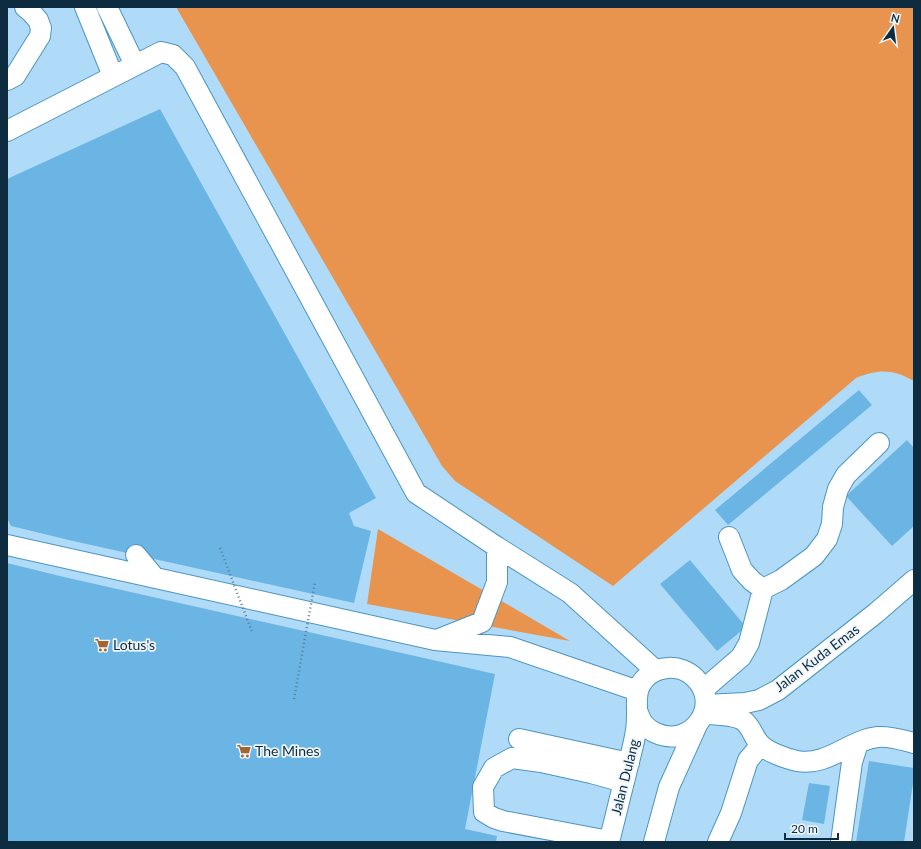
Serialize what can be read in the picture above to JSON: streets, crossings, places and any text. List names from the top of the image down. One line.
{"streets":{"street":["Jalan Kuda Emas","Jalan Dulang"]},"crossings":[["Jalan Kuda Emas","Jalan Dulang"]],"places":{"supermarket":["Lotus's","The Mines"]},"scale_bar":"20 m","north":"top"}
